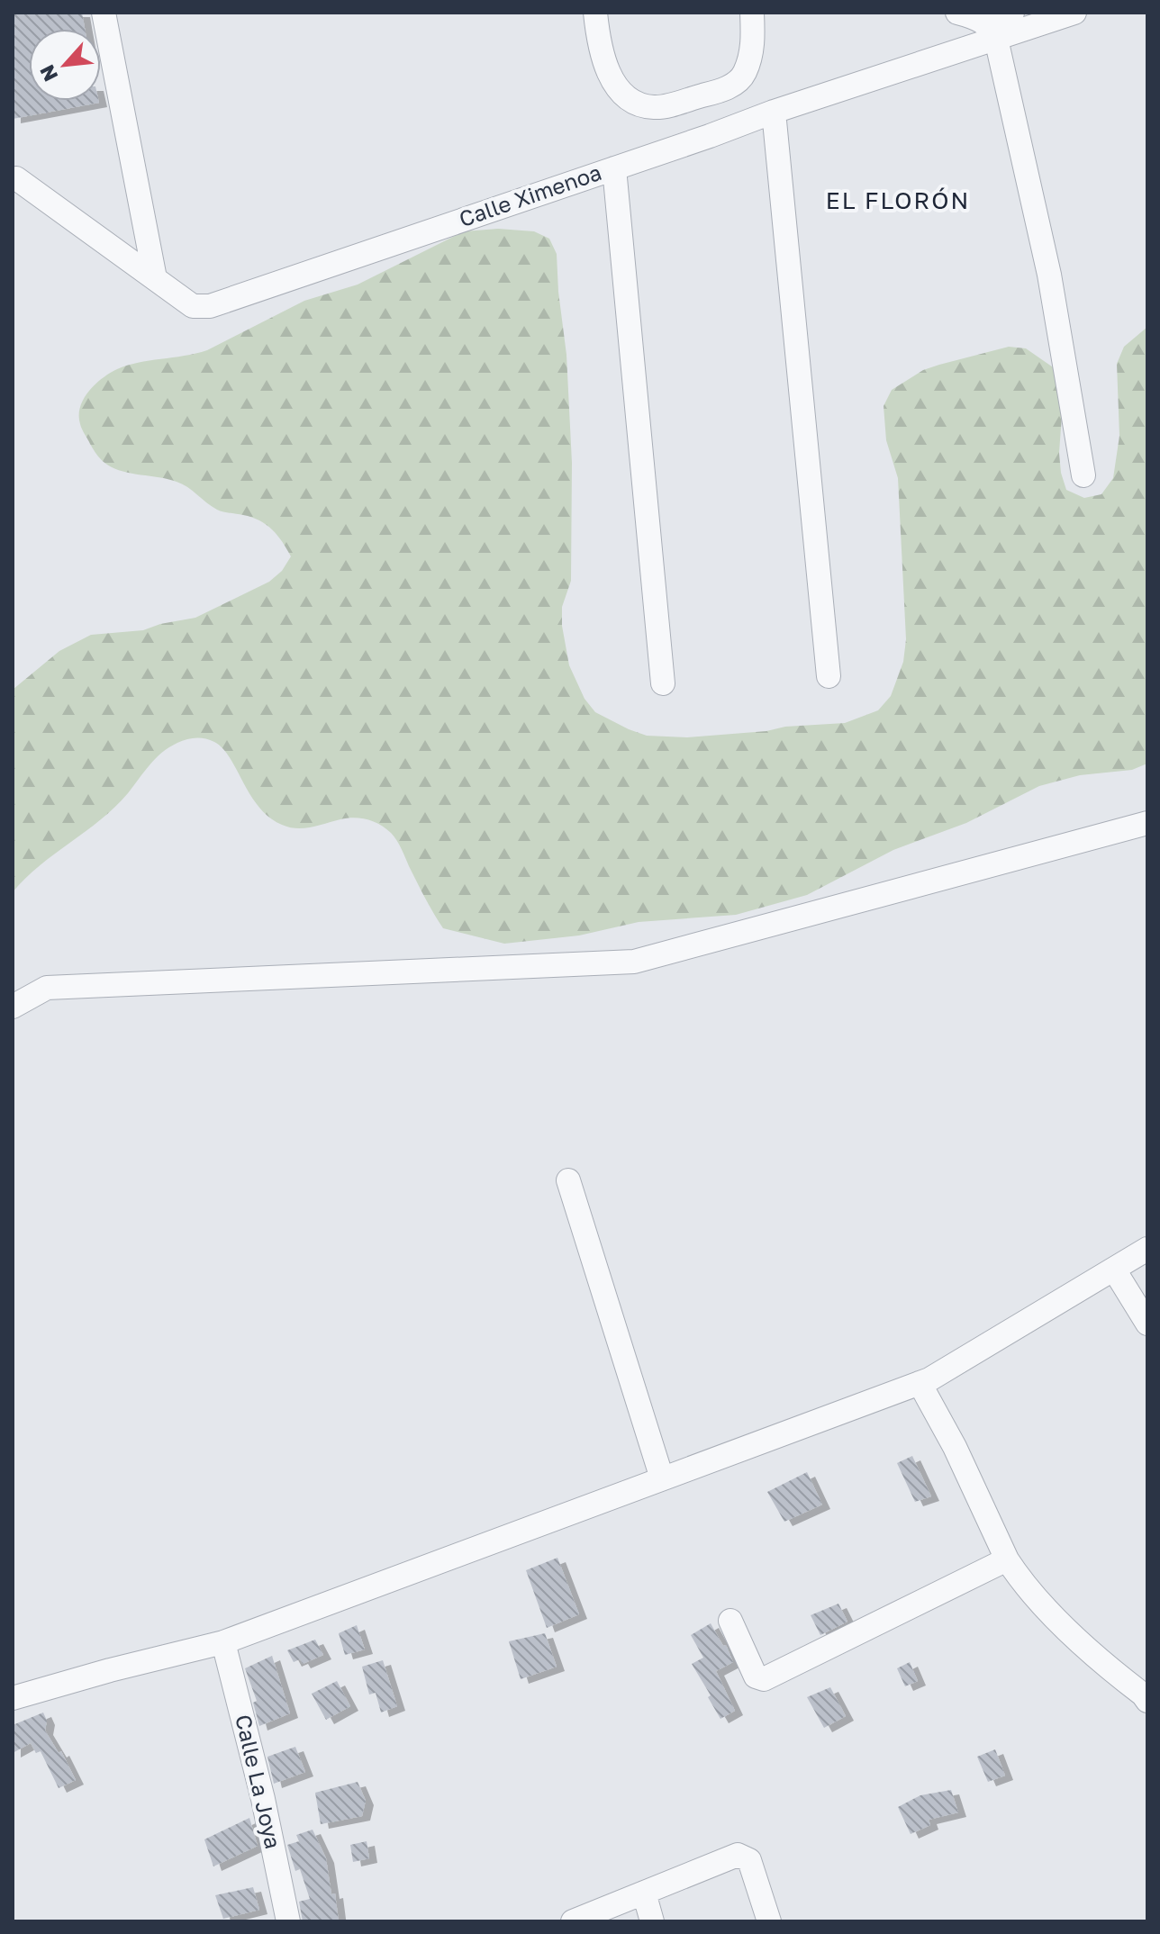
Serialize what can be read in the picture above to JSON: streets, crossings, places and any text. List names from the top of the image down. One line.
{"streets":{"street":["Calle Ximenoa","Calle La Joya"]},"districts":["EL FLORÓN"],"north":"bottom left"}
